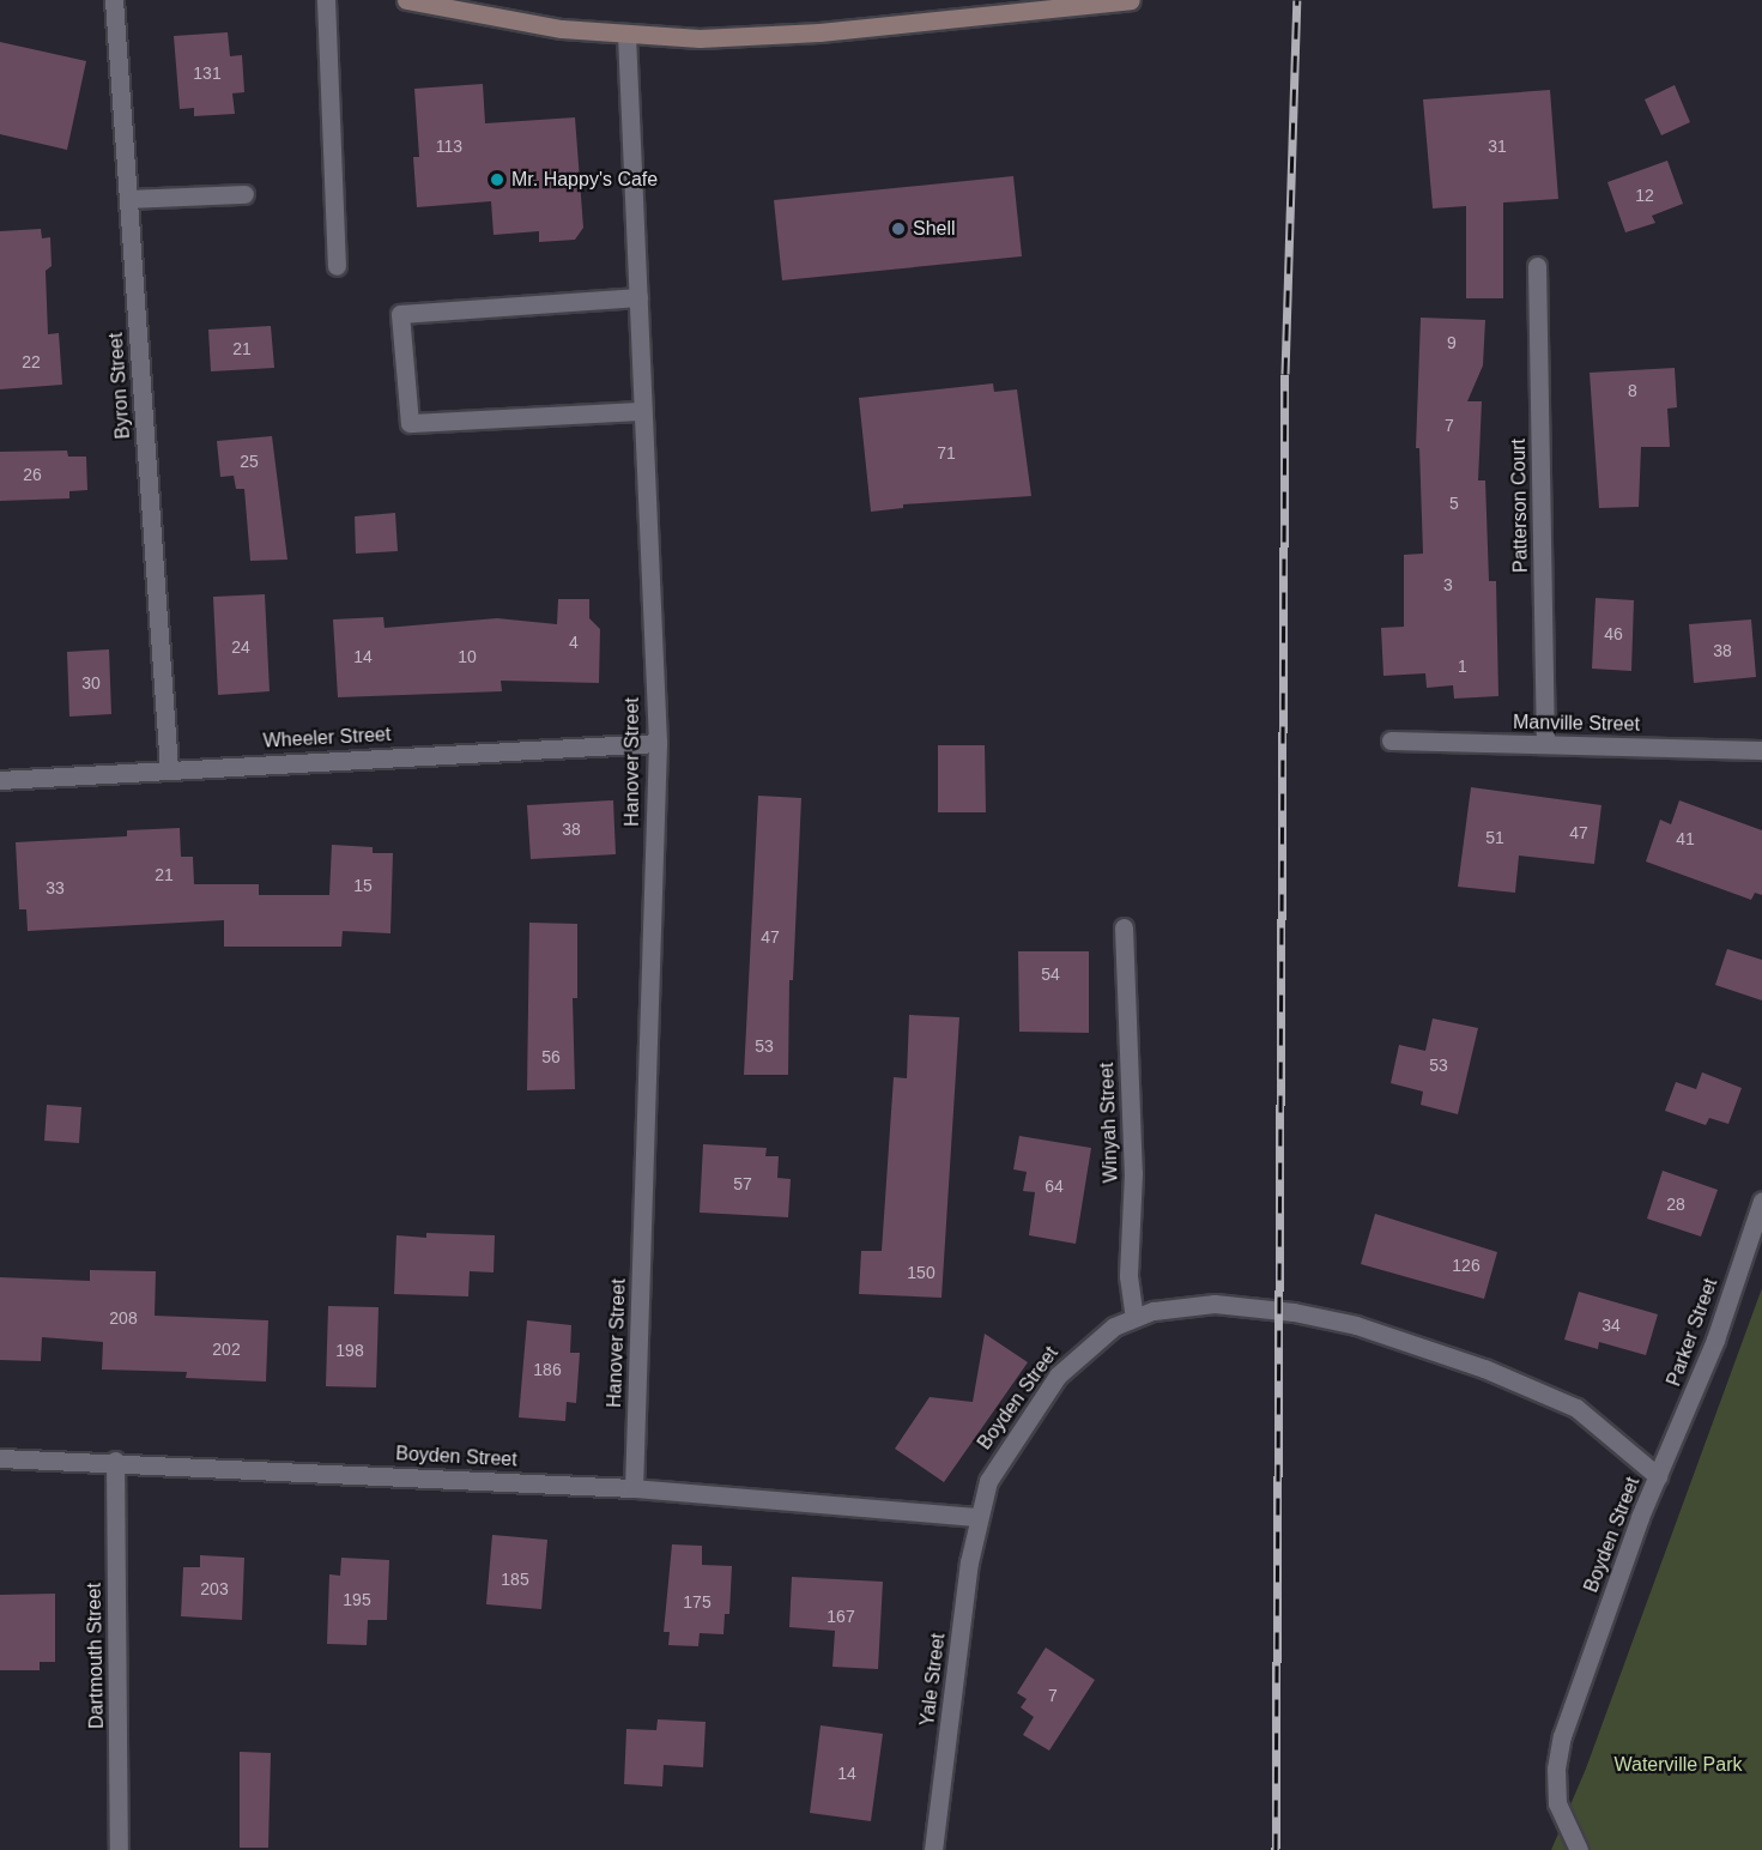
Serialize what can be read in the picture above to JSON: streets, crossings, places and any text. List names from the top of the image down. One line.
{"streets":{"street":["Byron Street","Patterson Court","Manville Street","Wheeler Street","Hanover Street","Winyah Street","Parker Street","Boyden Street","Dartmouth Street","Yale Street"]},"crossings":[["Byron Street","Wheeler Street"],["Patterson Court","Manville Street"],["Wheeler Street","Hanover Street"],["Hanover Street","Boyden Street"],["Winyah Street","Boyden Street"],["Parker Street","Boyden Street"],["Boyden Street","Dartmouth Street"],["Boyden Street","Yale Street"]],"parks":["Waterville Park"],"places":["Mr. Happy's Cafe","Shell"],"house_numbers":["131","113","31","12","9","21","22","8","7","71","25","26","5","3","46","4","24","38","14","10","1","30","38","47","51","41","21","15","33","47","54","53","56","53","57","64","28","126","150","208","34","202","198","186","185","203","195","175","167","7","14"]}
